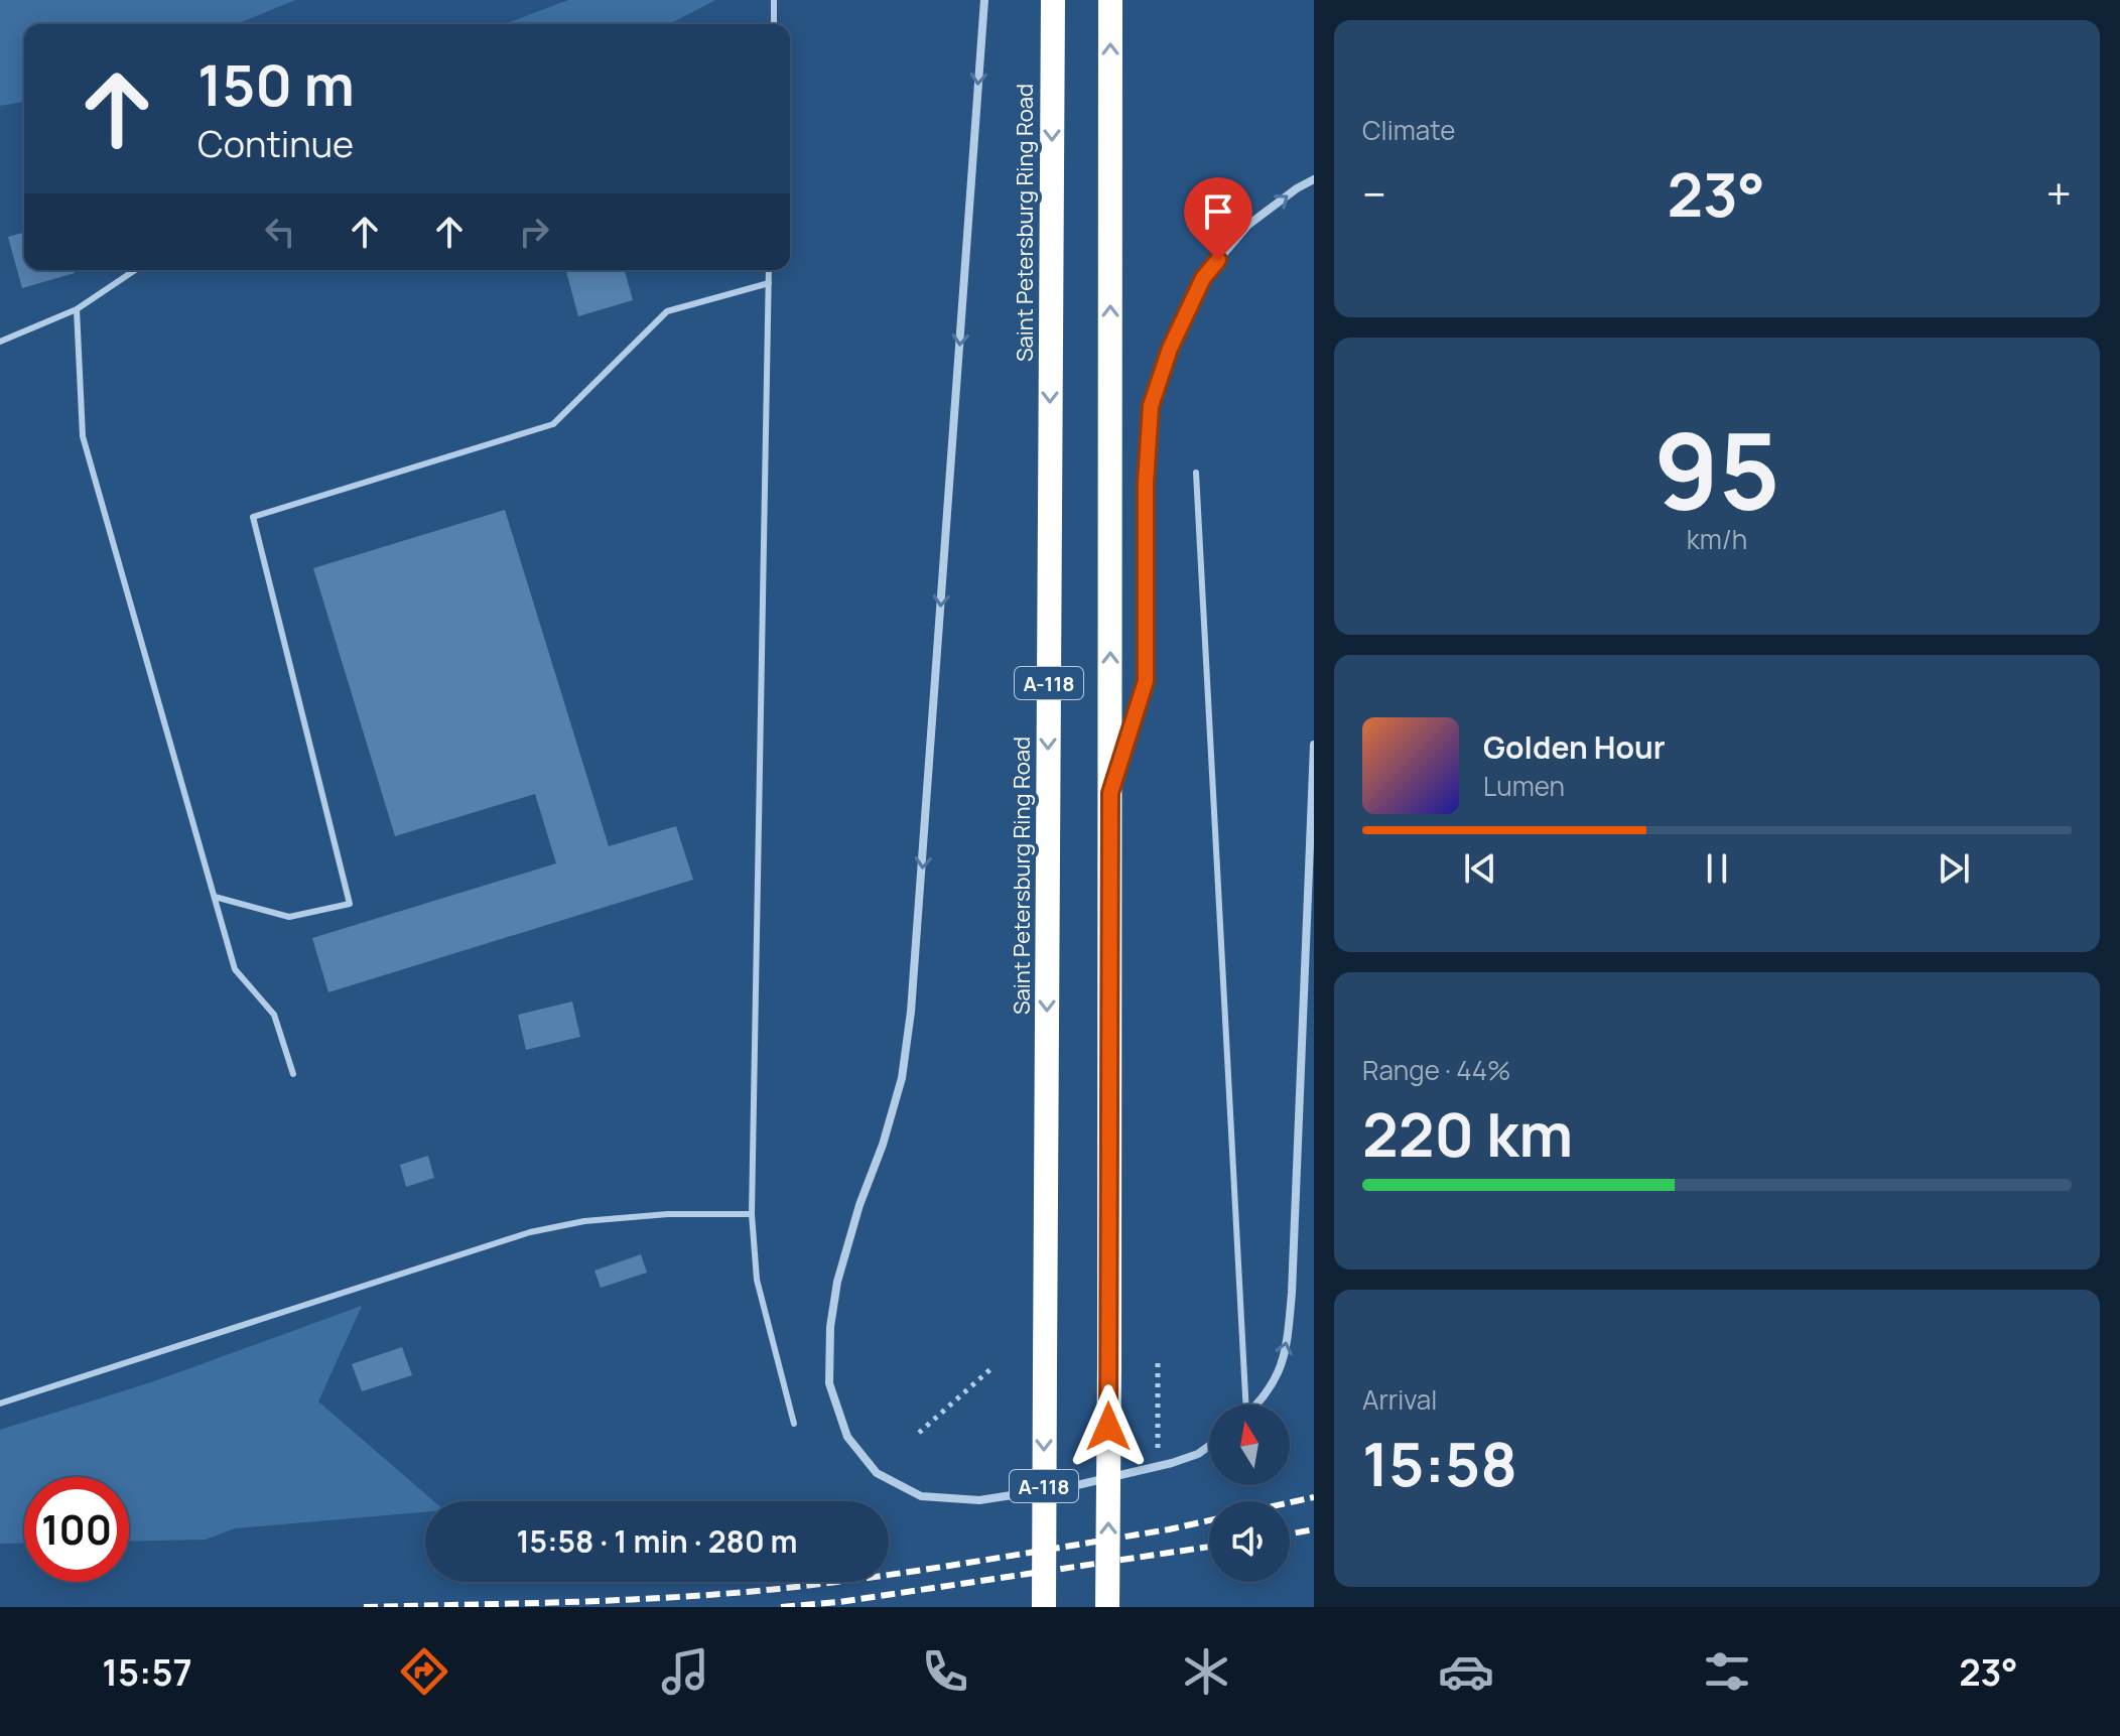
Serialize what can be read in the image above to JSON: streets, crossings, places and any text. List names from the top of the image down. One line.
{"streets":{"highway":["Saint Petersburg Ring Road","А-118"]},"north":"top","page":{"tile":["Climate",["95","km/h"],["Range · 44%","220 km"],["Arrival","15:58"]],"turn":["150 m","Continue"],"heat":["−","23°","+"],"song":["Golden Hour","Lumen"],"limit":"100","trip":"15:58 · 1 min · 280 m","tabs":["15:57","23°"]}}
